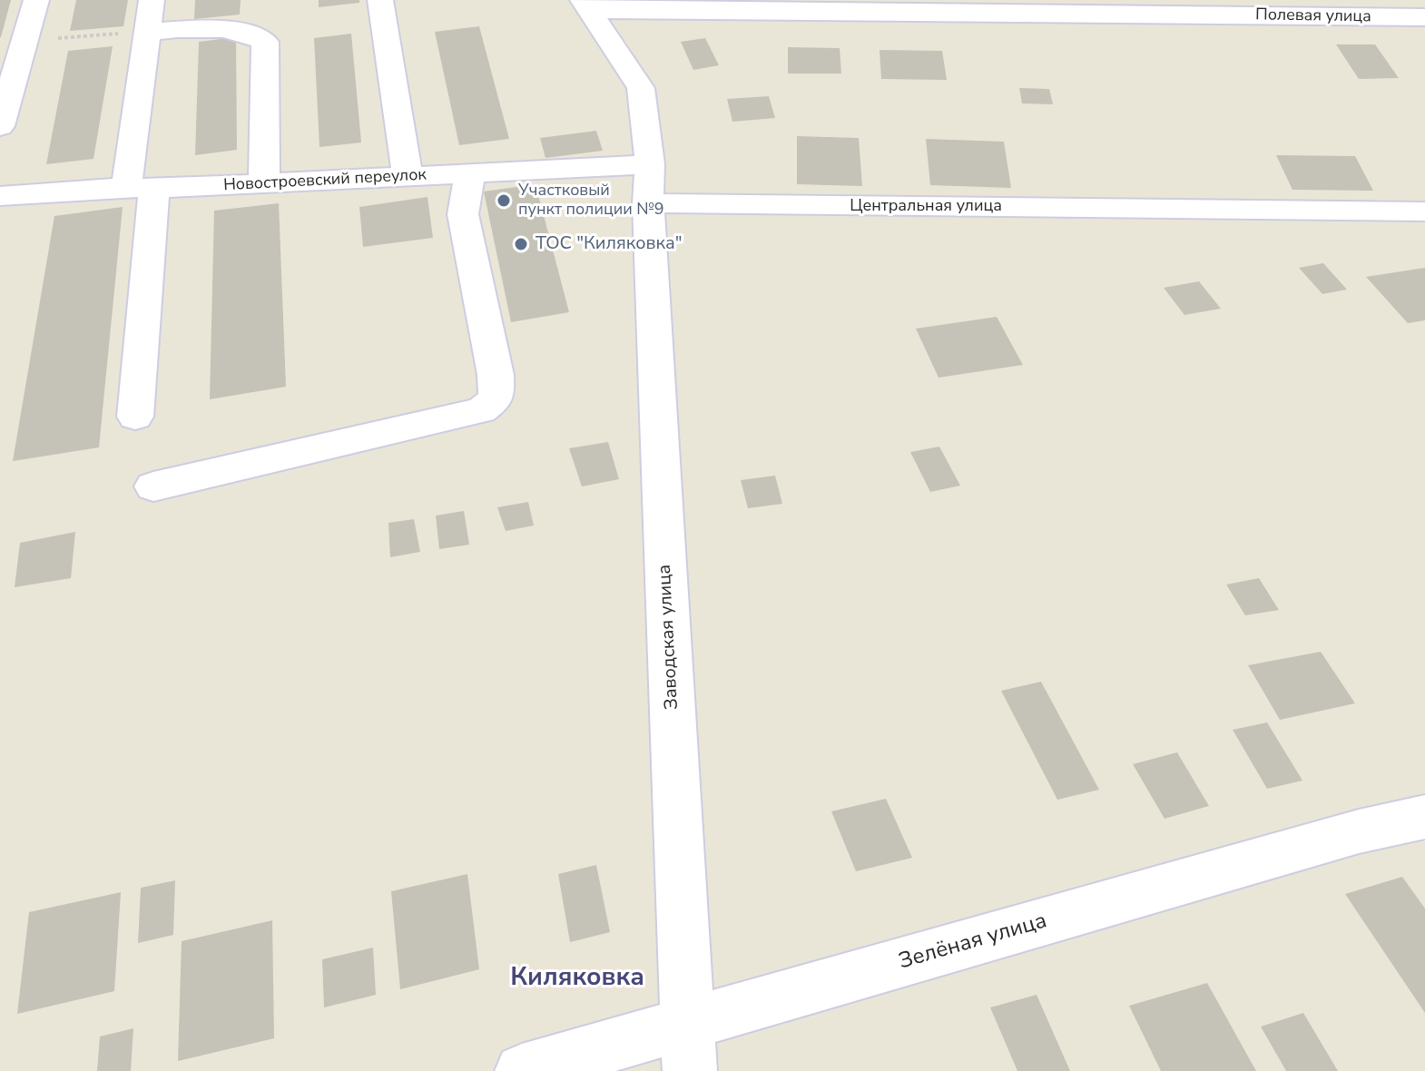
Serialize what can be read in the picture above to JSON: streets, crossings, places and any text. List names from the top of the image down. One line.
{"streets":{"street":["Полевая улица","Новостроевский переулок","Центральная улица","Заводская улица","Зелёная улица"]},"crossings":[["Новостроевский переулок","Центральная улица"],["Новостроевский переулок","Заводская улица"],["Центральная улица","Заводская улица"],["Заводская улица","Зелёная улица"]],"districts":["Киляковка"],"places":["Участковый пункт полиции №9","ТОС \"Киляковка\""]}
